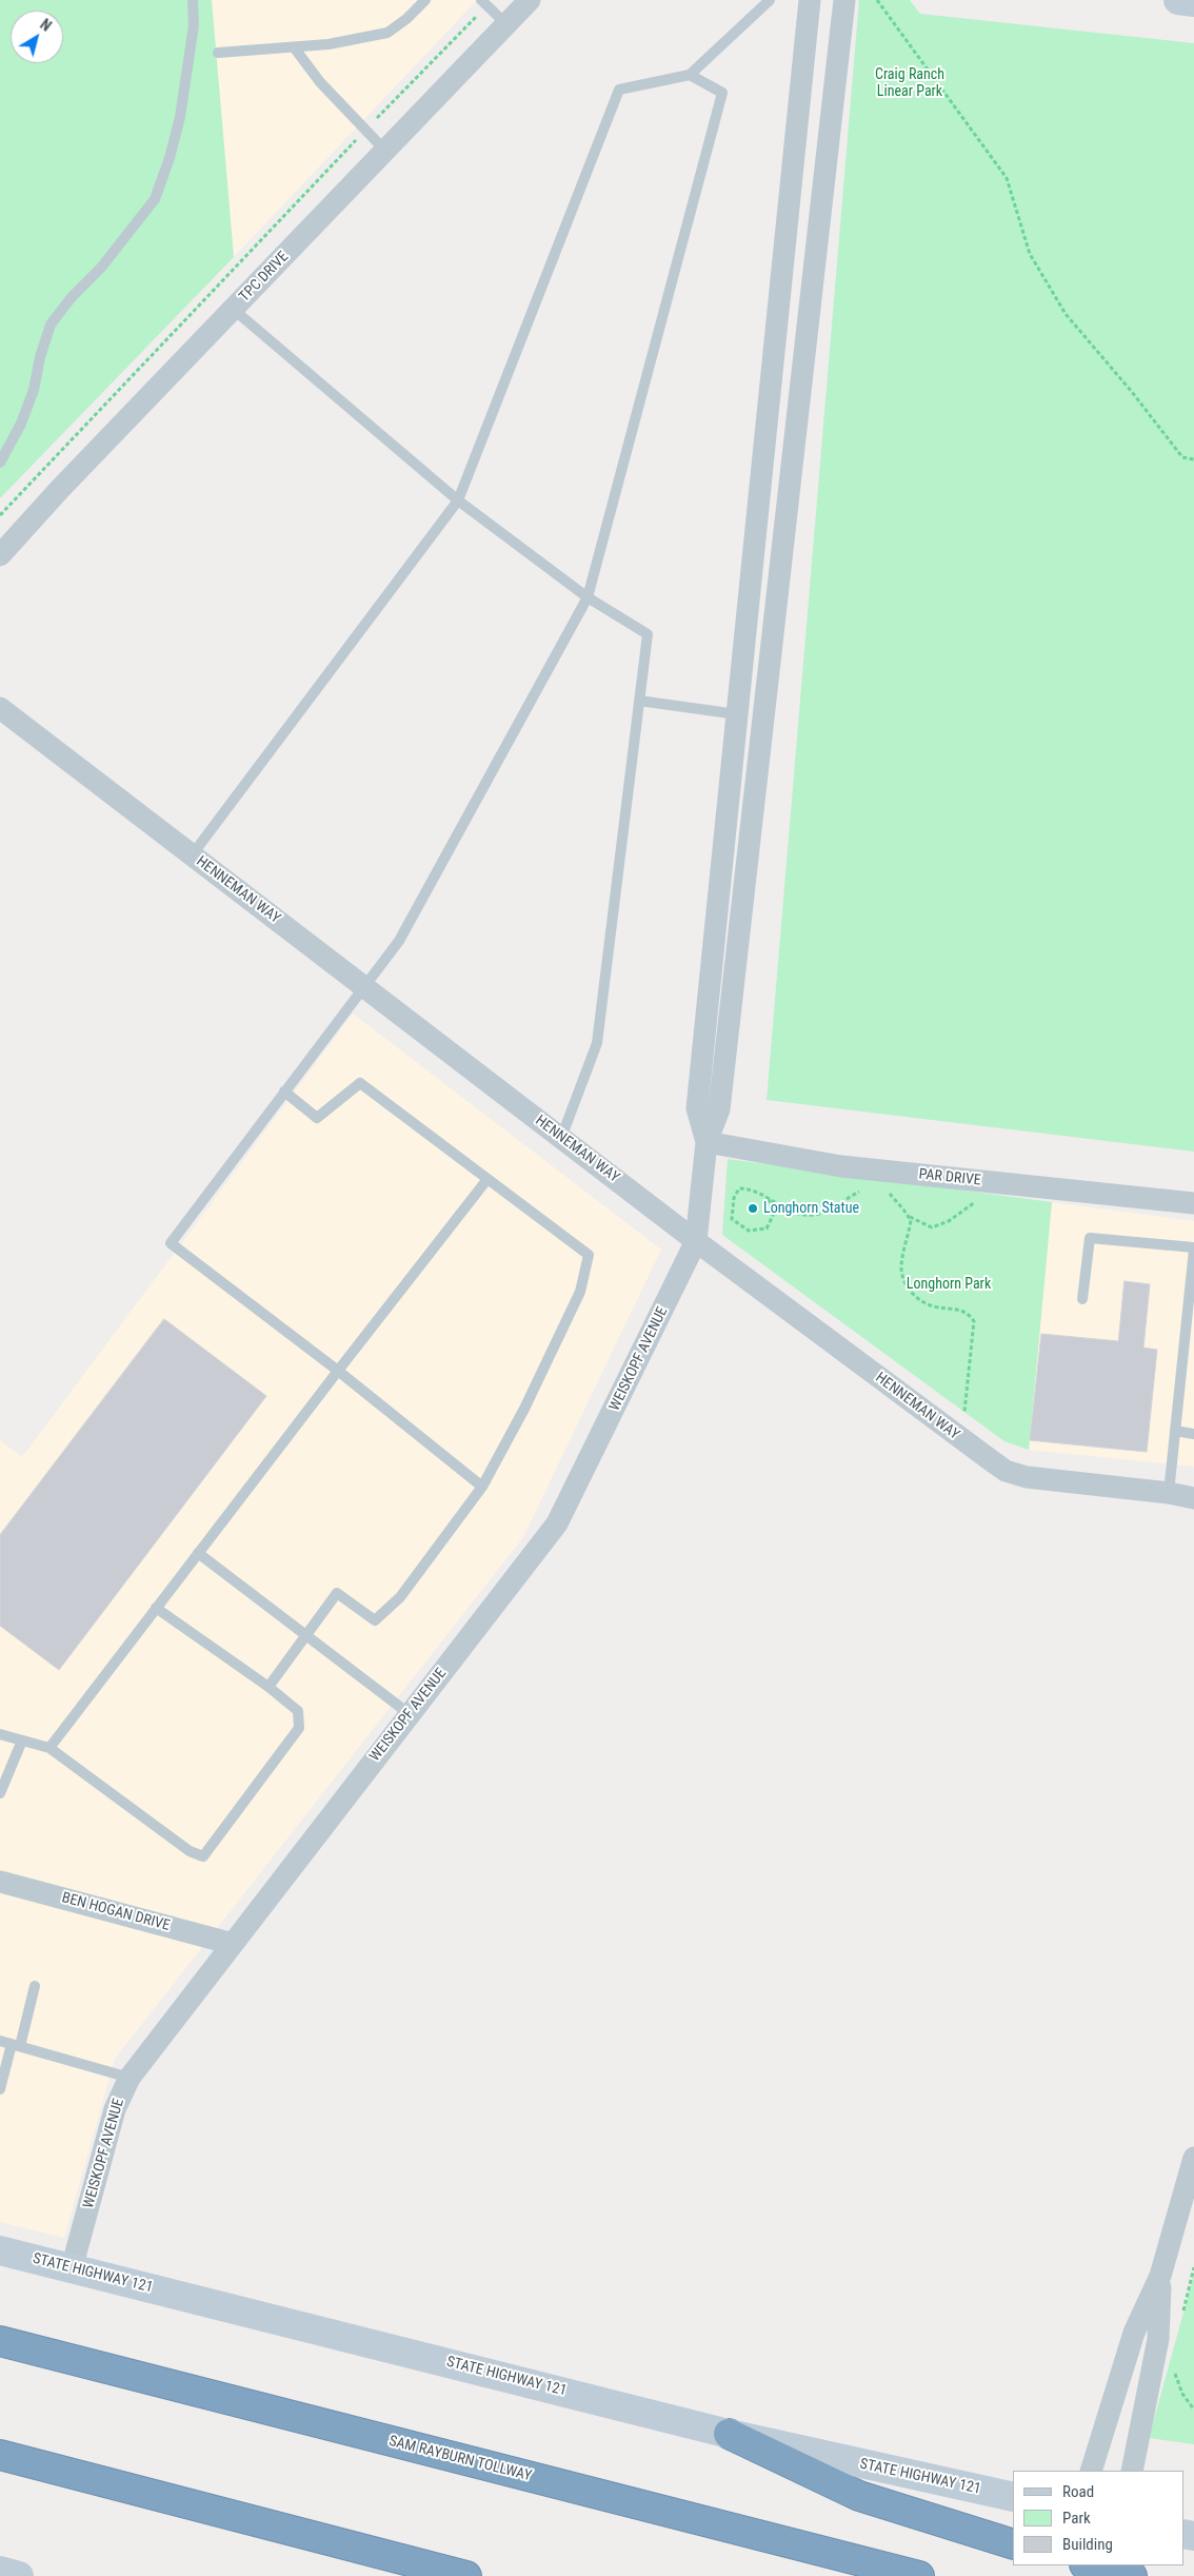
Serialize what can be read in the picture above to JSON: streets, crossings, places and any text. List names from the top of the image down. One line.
{"streets":{"highway":["SAM RAYBURN TOLLWAY"],"main road":["STATE HIGHWAY 121"],"street":["TPC DRIVE","HENNEMAN WAY","PAR DRIVE","WEISKOPF AVENUE","BEN HOGAN DRIVE"]},"crossings":[["HENNEMAN WAY","WEISKOPF AVENUE"],["PAR DRIVE","WEISKOPF AVENUE"],["WEISKOPF AVENUE","BEN HOGAN DRIVE"],["WEISKOPF AVENUE","STATE HIGHWAY 121"]],"parks":["Craig Ranch Linear Park","Longhorn Park"],"places":["Longhorn Statue"],"legend":["Road","Park","Building"],"north":"top right"}
